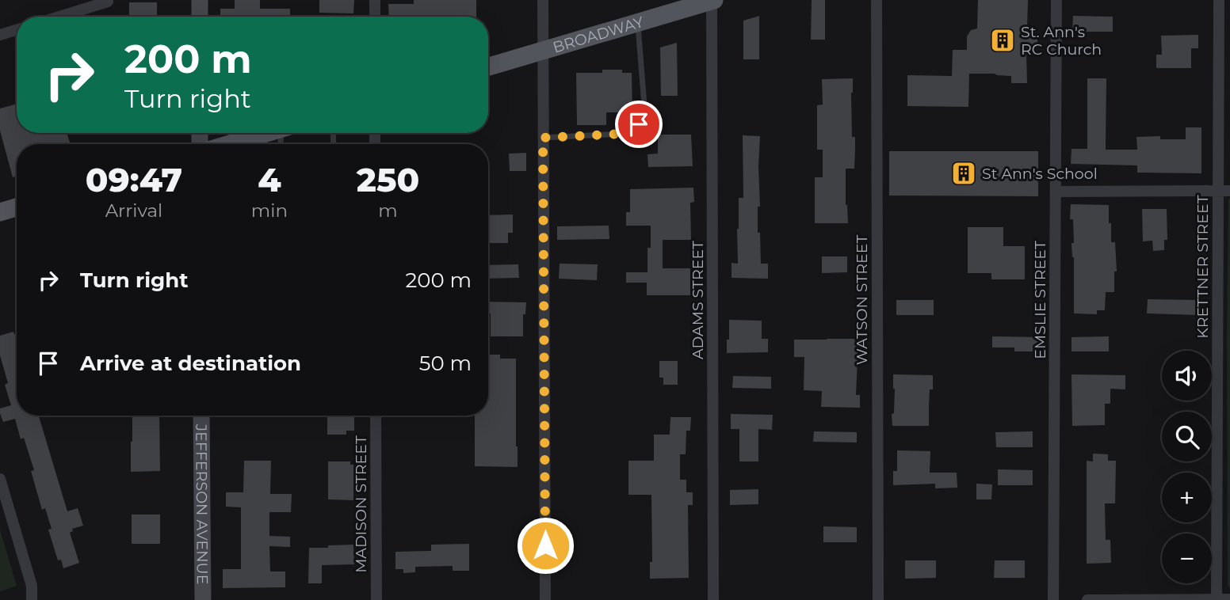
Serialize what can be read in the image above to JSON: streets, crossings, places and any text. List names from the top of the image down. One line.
{"streets":{"main road":["BROADWAY"],"street":["KRETTNER STREET","ADAMS STREET","WATSON STREET","EMSLIE STREET","JEFFERSON AVENUE","MADISON STREET"]},"crossings":[["BROADWAY","ADAMS STREET"]],"places":{"building":["St. Ann's RC Church","St Ann's School"]},"page":{"turn":["200 m","Turn right"],"eta":["09:47","Arrival","4","min","250","m"],"list":[{"name":"Turn right","value":"200 m"},{"name":"Arrive at destination","value":"50 m"}],"map_buttons":["+","−"]}}
